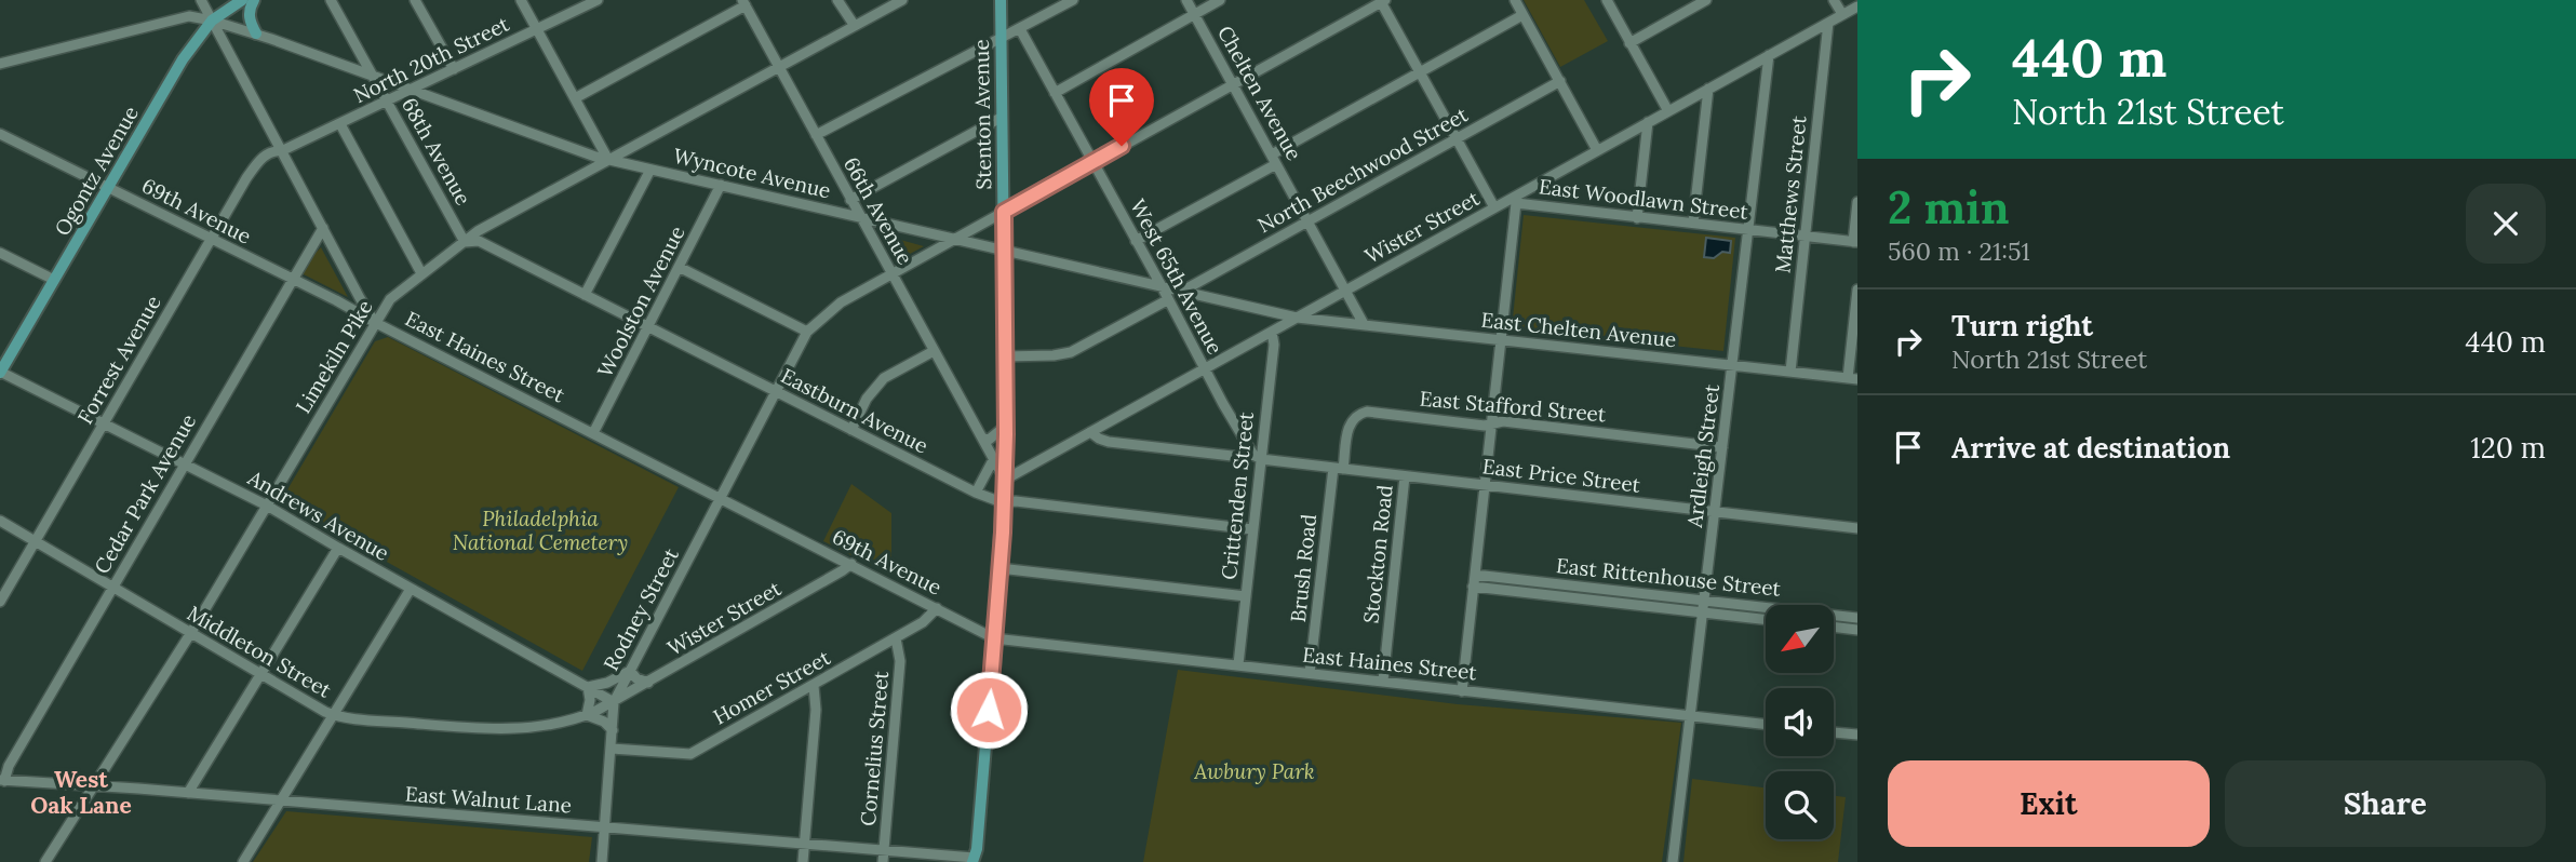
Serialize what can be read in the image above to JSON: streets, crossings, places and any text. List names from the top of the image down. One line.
{"streets":{"main road":["Stenton Avenue","Ogontz Avenue"],"street":["North 20th Street","Chelten Avenue","68th Avenue","North Beechwood Street","Wyncote Avenue","Matthews Street","East Woodlawn Street","69th Avenue","66th Avenue","Wister Street","West 65th Avenue","Woolston Avenue","East Chelten Avenue","Limekiln Pike","East Haines Street","Forrest Avenue","East Stafford Street","Eastburn Avenue","Ardleigh Street","East Price Street","Cedar Park Avenue","Crittenden Street","Andrews Avenue","Stockton Road","Brush Road","East Rittenhouse Street","Rodney Street","Middleton Street","Homer Street","Cornelius Street","East Walnut Lane"]},"crossings":[["North 20th Street","68th Avenue"],["North 20th Street","Wyncote Avenue"],["North 20th Street","East Haines Street"],["North 20th Street","Forrest Avenue"],["Chelten Avenue","North Beechwood Street"],["Chelten Avenue","Wister Street"],["Chelten Avenue","East Chelten Avenue"],["Chelten Avenue","Rodney Street"],["Stenton Avenue","Wyncote Avenue"],["Stenton Avenue","69th Avenue"],["Stenton Avenue","66th Avenue"],["Stenton Avenue","Wister Street"],["Stenton Avenue","East Haines Street"],["Stenton Avenue","Eastburn Avenue"],["Stenton Avenue","Rodney Street"],["Stenton Avenue","East Walnut Lane"],["68th Avenue","Wyncote Avenue"],["68th Avenue","Limekiln Pike"],["68th Avenue","Eastburn Avenue"],["North Beechwood Street","Wyncote Avenue"],["Ogontz Avenue","Wyncote Avenue"],["Ogontz Avenue","69th Avenue"],["Ogontz Avenue","East Haines Street"],["Ogontz Avenue","Andrews Avenue"],["Wyncote Avenue","66th Avenue"],["Wyncote Avenue","Wister Street"],["Wyncote Avenue","West 65th Avenue"],["Wyncote Avenue","Woolston Avenue"],["Wyncote Avenue","East Chelten Avenue"],["Wyncote Avenue","Limekiln Pike"],["Wyncote Avenue","East Haines Street"],["Wyncote Avenue","Rodney Street"],["Matthews Street","East Woodlawn Street"],["Matthews Street","Wister Street"],["Matthews Street","East Chelten Avenue"],["East Woodlawn Street","Wister Street"],["East Woodlawn Street","Ardleigh Street"],["69th Avenue","Wister Street"],["69th Avenue","Limekiln Pike"],["69th Avenue","East Haines Street"],["69th Avenue","Forrest Avenue"],["69th Avenue","Cedar Park Avenue"],["69th Avenue","Homer Street"],["66th Avenue","Wister Street"],["66th Avenue","Limekiln Pike"],["66th Avenue","Rodney Street"],["Wister Street","West 65th Avenue"],["Wister Street","East Chelten Avenue"],["Wister Street","Ardleigh Street"],["Wister Street","East Price Street"],["Wister Street","Crittenden Street"],["Wister Street","Andrews Avenue"],["Wister Street","Rodney Street"],["Wister Street","Middleton Street"],["West 65th Avenue","East Price Street"],["West 65th Avenue","Crittenden Street"],["West 65th Avenue","Rodney Street"],["Woolston Avenue","East Haines Street"],["Woolston Avenue","Eastburn Avenue"],["East Chelten Avenue","Ardleigh Street"],["Limekiln Pike","East Haines Street"],["Limekiln Pike","Eastburn Avenue"],["Limekiln Pike","Andrews Avenue"],["Limekiln Pike","Middleton Street"],["Limekiln Pike","East Walnut Lane"],["East Haines Street","Forrest Avenue"],["East Haines Street","Ardleigh Street"],["East Haines Street","Cedar Park Avenue"],["East Haines Street","Crittenden Street"],["East Haines Street","Stockton Road"],["East Haines Street","Brush Road"],["East Haines Street","Rodney Street"],["Forrest Avenue","Andrews Avenue"],["Forrest Avenue","Middleton Street"],["East Stafford Street","Ardleigh Street"],["East Stafford Street","East Price Street"],["East Stafford Street","Brush Road"],["Eastburn Avenue","Crittenden Street"],["Eastburn Avenue","Rodney Street"],["Ardleigh Street","East Price Street"],["Ardleigh Street","East Rittenhouse Street"],["East Price Street","Crittenden Street"],["East Price Street","Stockton Road"],["East Price Street","Brush Road"],["Cedar Park Avenue","Andrews Avenue"],["Cedar Park Avenue","Middleton Street"],["Cedar Park Avenue","East Walnut Lane"],["Andrews Avenue","Rodney Street"],["Andrews Avenue","Middleton Street"],["Rodney Street","Middleton Street"],["Rodney Street","Homer Street"],["Rodney Street","East Walnut Lane"],["Homer Street","Cornelius Street"],["Cornelius Street","East Walnut Lane"]],"districts":["West Oak Lane"],"parks":["Philadelphia National Cemetery","Awbury Park"],"north":"bottom left","page":{"turn":["440 m","North 21st Street"],"heading":["2 min","560 m · 21:51"],"list":[{"name":"Turn right","note":"North 21st Street","value":"440 m"},{"name":"Arrive at destination","value":"120 m"}],"buttons":["Exit","Share"]}}
